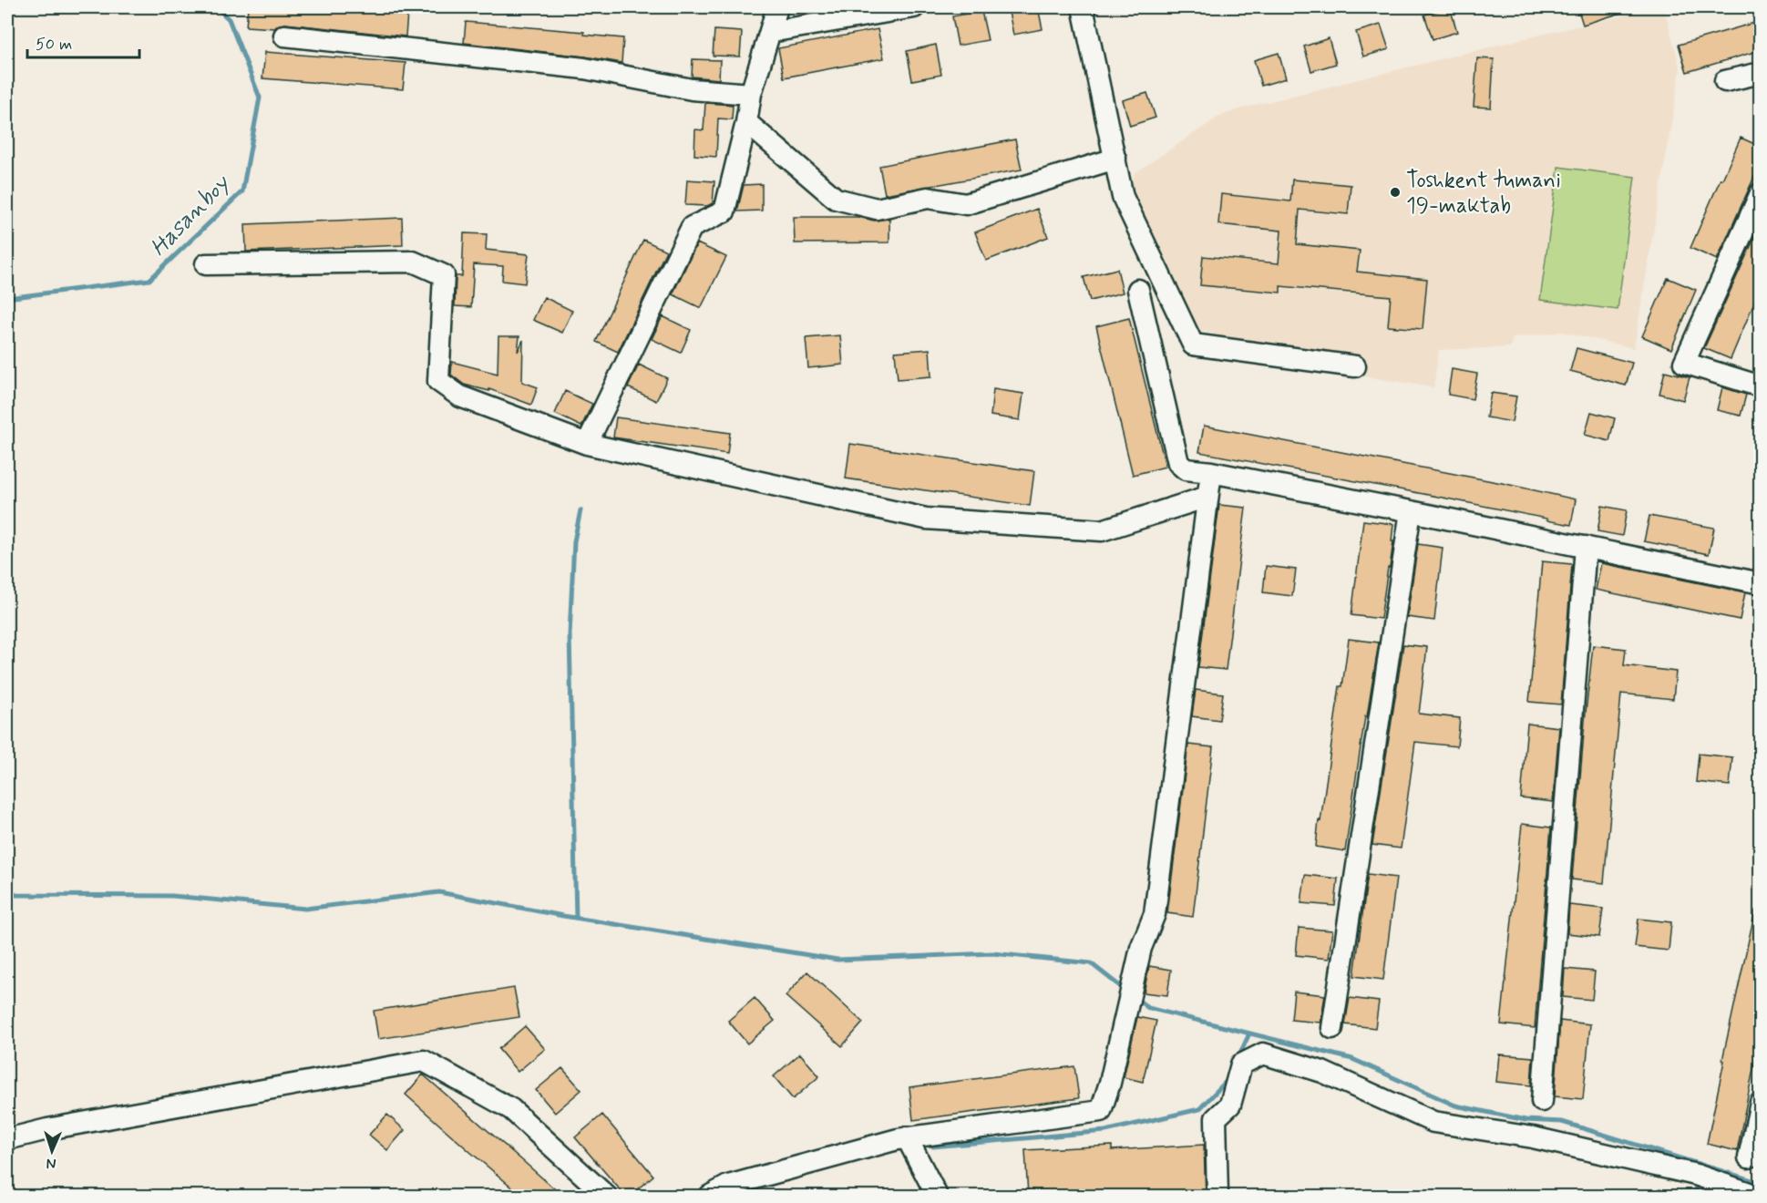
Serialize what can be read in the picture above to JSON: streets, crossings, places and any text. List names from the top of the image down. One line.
{"water":["Hasanboy"],"places":["Toshkent tumani 19-maktab"],"scale_bar":"50 m","north":"bottom"}
